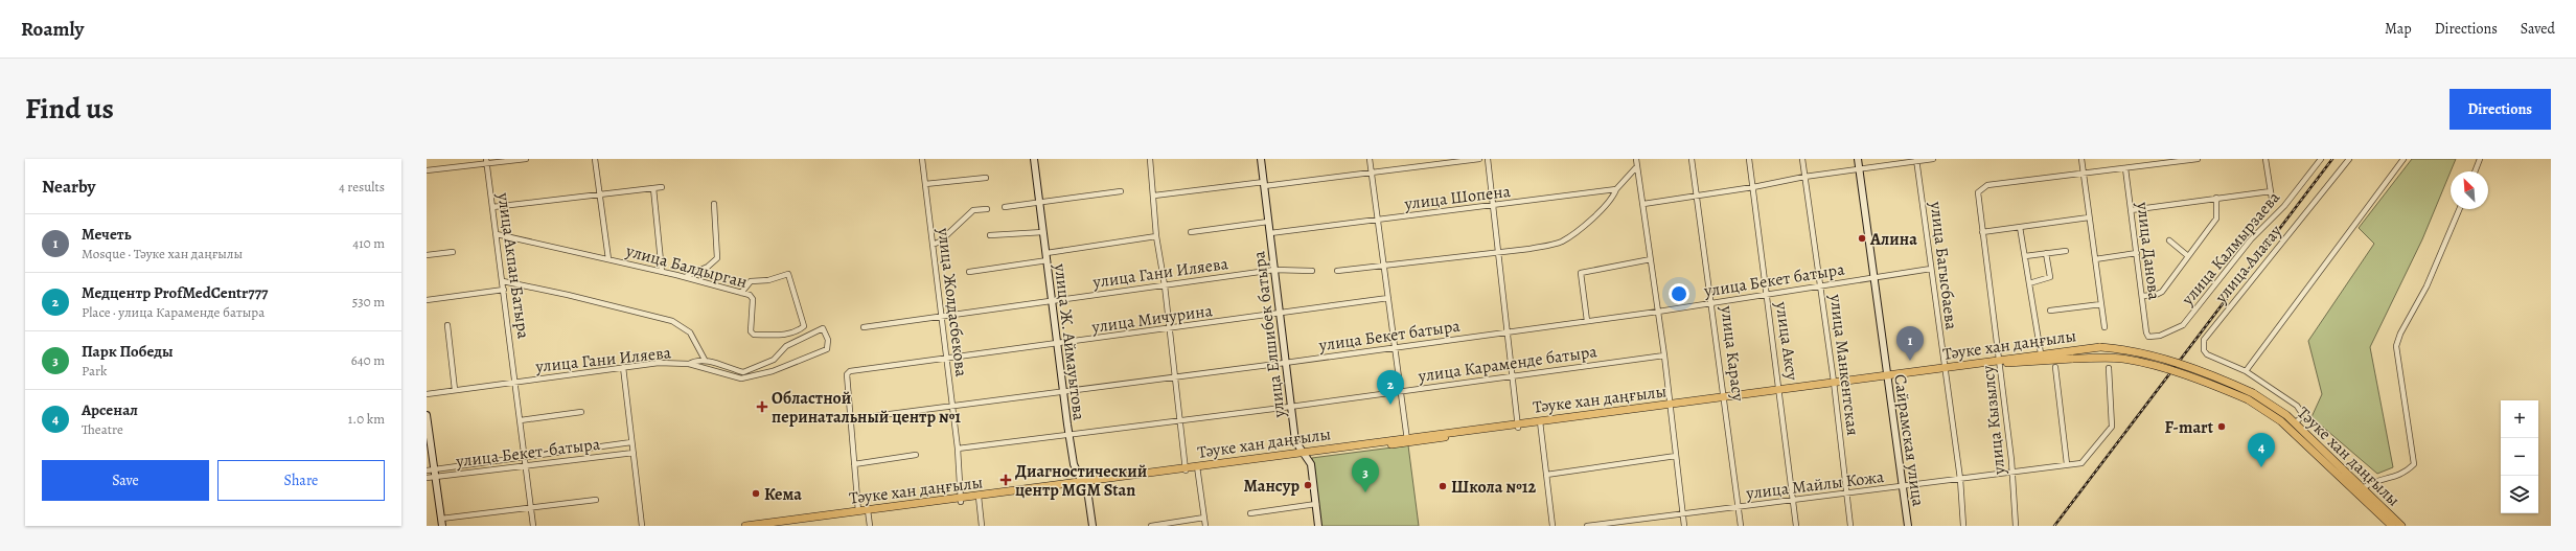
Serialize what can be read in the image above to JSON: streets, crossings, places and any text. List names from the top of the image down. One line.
{"streets":{"main road":["улица Елшибек батыра","улица Ж. Аймауытова","Тәуке хан даңғылы","Сайрамская улица"],"street":["улица Шопена","улица Калмырзаева","улица Данова","улица Алатау","улица Акпан Батыра","улица Балдырган","улица Багысбаева","улица Гани Иляева","улица Бекет батыра","улица Жолдасбекова","улица Мичурина","улица Аксу","улица Карасу","улица Караменде батыра","улица Манкентская","улица Кызылсу","улица Бекет-батыра","улица Майлы Кожа"]},"crossings":[["улица Шопена","улица Елшибек батыра"],["улица Калмырзаева","улица Данова"],["улица Алатау","Тәуке хан даңғылы"],["улица Акпан Батыра","улица Балдырган"],["улица Акпан Батыра","улица Гани Иляева"],["улица Акпан Батыра","улица Бекет-батыра"],["улица Багысбаева","улица Бекет батыра"],["улица Багысбаева","Тәуке хан даңғылы"],["улица Багысбаева","улица Майлы Кожа"],["улица Гани Иляева","улица Жолдасбекова"],["улица Гани Иляева","улица Елшибек батыра"],["улица Гани Иляева","улица Ж. Аймауытова"],["улица Бекет батыра","улица Жолдасбекова"],["улица Бекет батыра","улица Мичурина"],["улица Бекет батыра","улица Елшибек батыра"],["улица Бекет батыра","улица Аксу"],["улица Бекет батыра","улица Ж. Аймауытова"],["улица Бекет батыра","улица Карасу"],["улица Бекет батыра","улица Манкентская"],["улица Бекет батыра","Сайрамская улица"],["улица Жолдасбекова","улица Мичурина"],["улица Жолдасбекова","Тәуке хан даңғылы"],["улица Жолдасбекова","улица Караменде батыра"],["улица Мичурина","улица Елшибек батыра"],["улица Мичурина","улица Ж. Аймауытова"],["улица Елшибек батыра","Тәуке хан даңғылы"],["улица Елшибек батыра","улица Караменде батыра"],["улица Аксу","Тәуке хан даңғылы"],["улица Аксу","улица Майлы Кожа"],["улица Ж. Аймауытова","Тәуке хан даңғылы"],["улица Ж. Аймауытова","улица Караменде батыра"],["Тәуке хан даңғылы","улица Карасу"],["Тәуке хан даңғылы","улица Манкентская"],["Тәуке хан даңғылы","улица Кызылсу"],["Тәуке хан даңғылы","Сайрамская улица"],["улица Карасу","улица Майлы Кожа"],["улица Манкентская","улица Майлы Кожа"],["улица Кызылсу","улица Майлы Кожа"],["Сайрамская улица","улица Майлы Кожа"]],"places":{"other":["Алина","F-mart","Мансур","Школа №12","Кема"],"health":["Областной перинатальный центр №1","Диагностический центр MGM Stan"]},"north":"top left","page":{"header":"Roamly","nav":["Map","Directions","Saved"],"title":"Find us","buttons":["Directions",["Save","Share"]],"heading":["Nearby","4 results"],"list":[{"mark":"1","name":"Мечеть","note":"Mosque · Тәуке хан даңғылы","value":"410 m"},{"mark":"2","name":"Медцентр ProfMedCentr777","note":"Place · улица Караменде батыра","value":"530 m"},{"mark":"3","name":"Парк Победы","note":"Park","value":"640 m"},{"mark":"4","name":"Арсенал","note":"Theatre","value":"1.0 km"}],"pins":["1","2","4","3"],"map_buttons":["+","−"]}}
